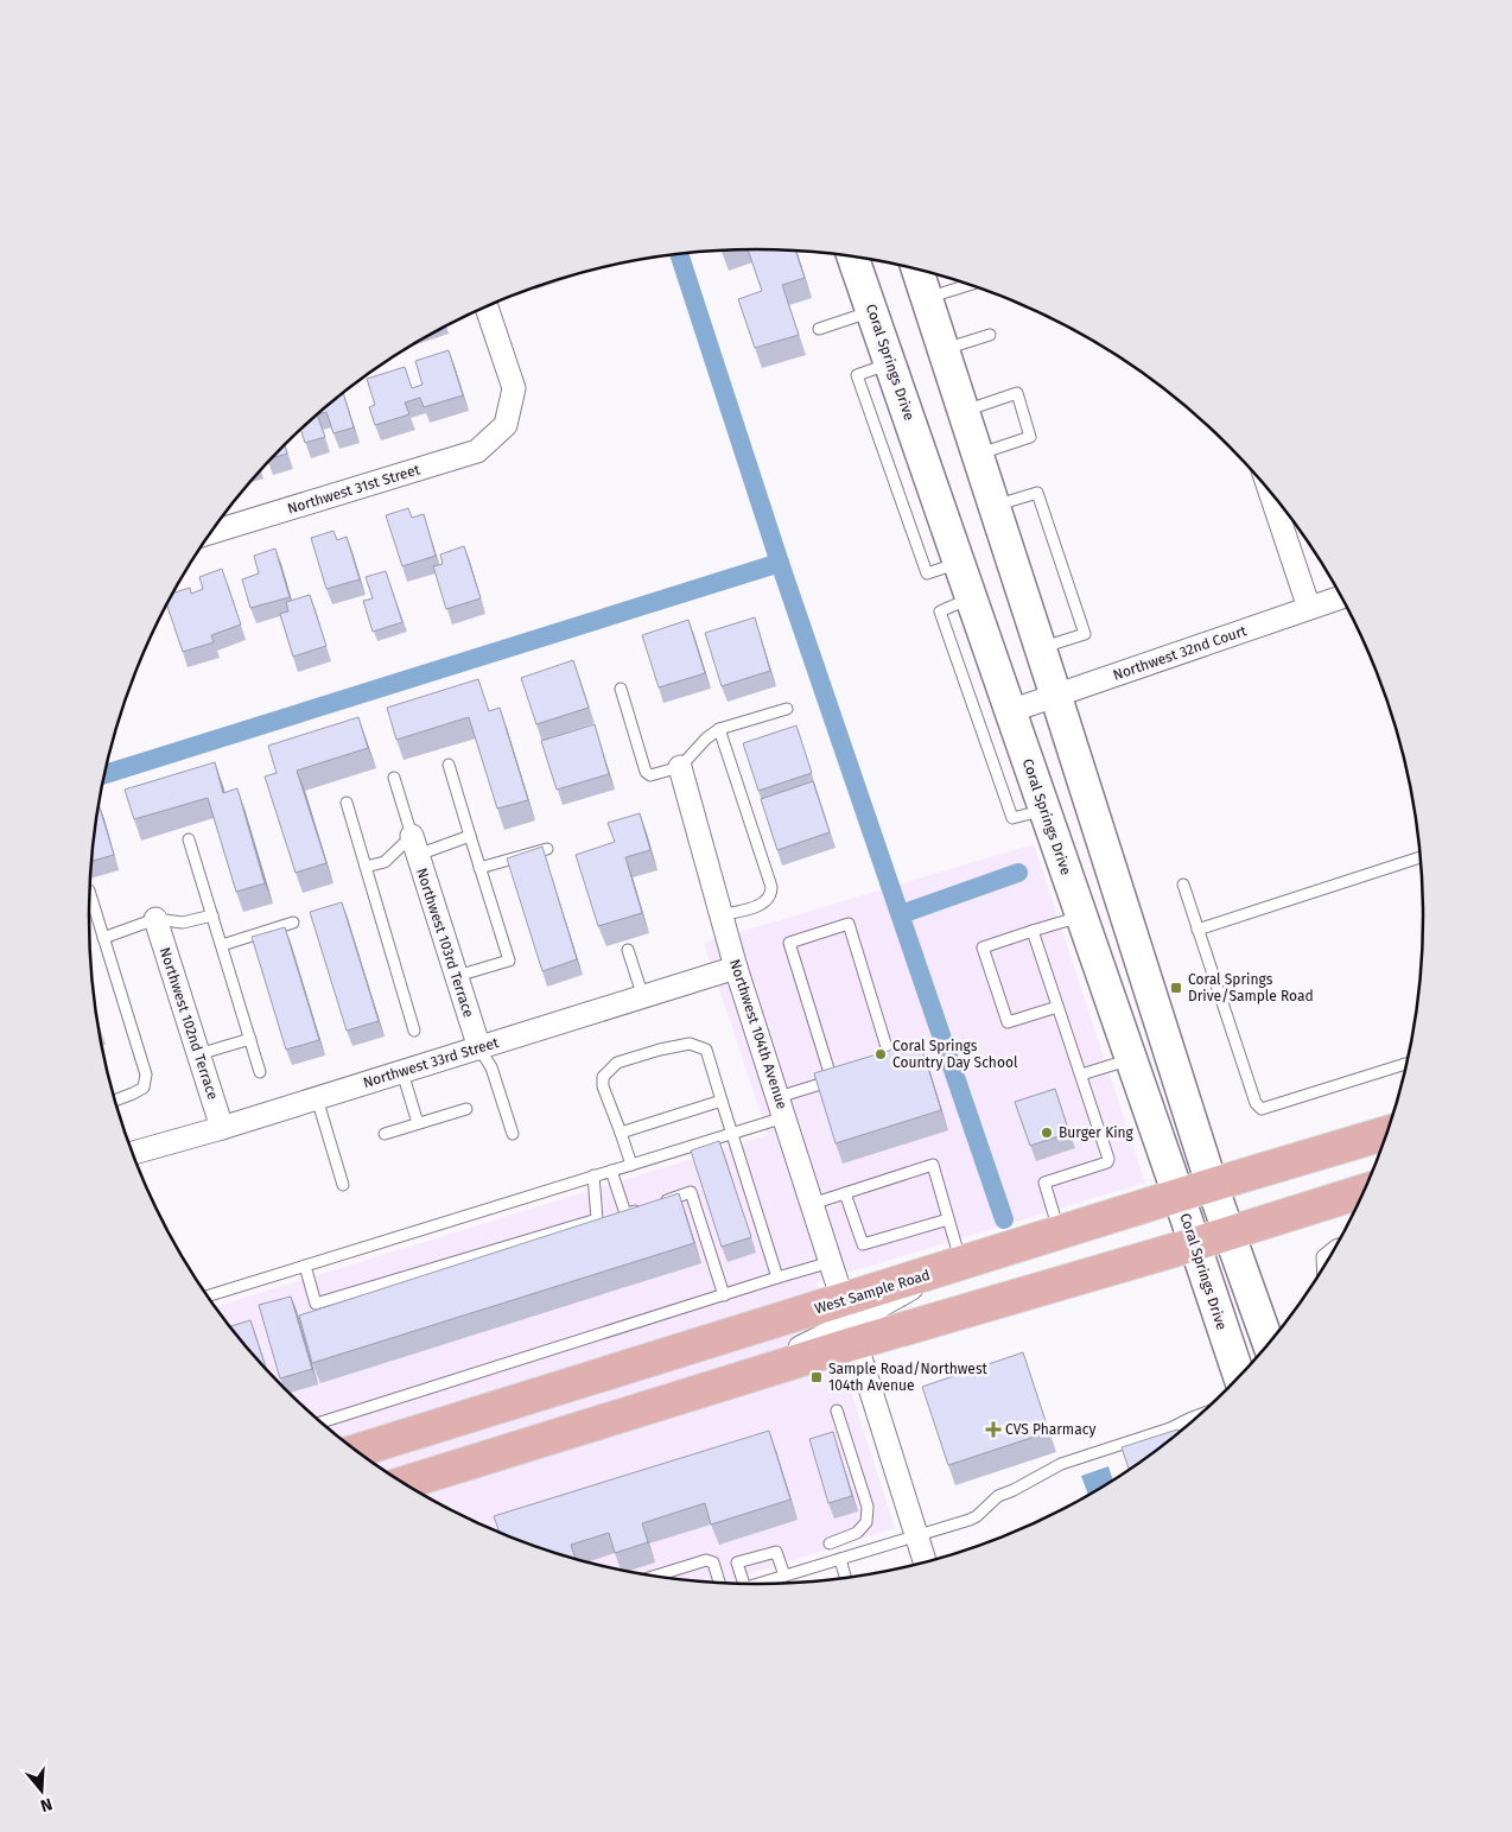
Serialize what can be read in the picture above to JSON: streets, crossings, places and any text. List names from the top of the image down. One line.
{"streets":{"main road":["Coral Springs Drive","West Sample Road"],"street":["Northwest 31st Street","Northwest 32nd Court","Northwest 103rd Terrace","Northwest 102nd Terrace","Northwest 104th Avenue","Northwest 33rd Street"]},"crossings":[["Coral Springs Drive","Northwest 32nd Court"],["Coral Springs Drive","West Sample Road"],["Northwest 103rd Terrace","Northwest 33rd Street"],["Northwest 102nd Terrace","Northwest 33rd Street"],["Northwest 104th Avenue","Northwest 33rd Street"],["Northwest 104th Avenue","West Sample Road"]],"places":{"transit":["Coral Springs Drive/Sample Road","Sample Road/Northwest 104th Avenue"],"other":["Coral Springs Country Day School","Burger King"],"health":["CVS Pharmacy"]},"north":"bottom"}
